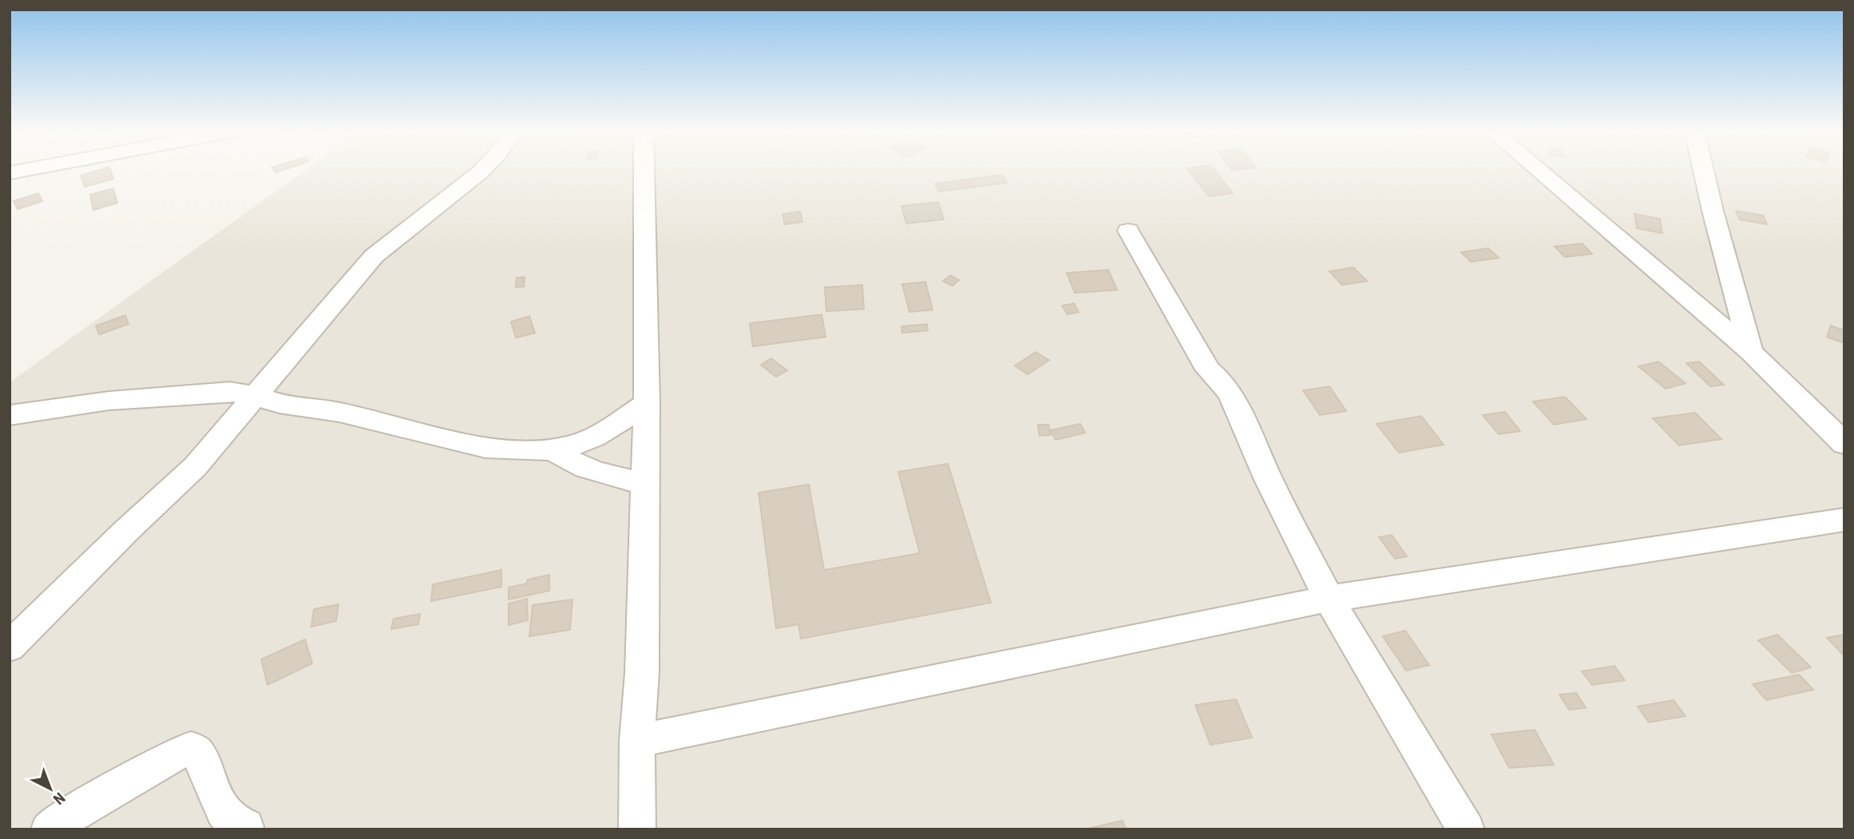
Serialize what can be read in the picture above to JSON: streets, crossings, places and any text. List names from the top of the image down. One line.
{"north":"bottom right"}
